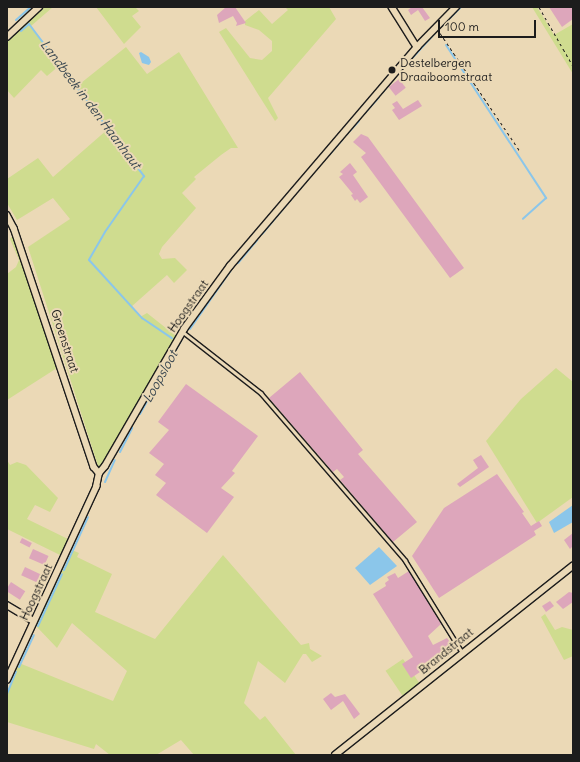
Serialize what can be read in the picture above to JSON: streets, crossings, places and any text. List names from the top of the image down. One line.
{"streets":{"street":["Hoogstraat","Groenstraat","Brandstraat"]},"crossings":[["Hoogstraat","Groenstraat"]],"water":["Landbeek in den Haanhaut","Loopsloot"],"places":["Destelbergen Draaiboomstraat"],"scale_bar":"100 m"}
